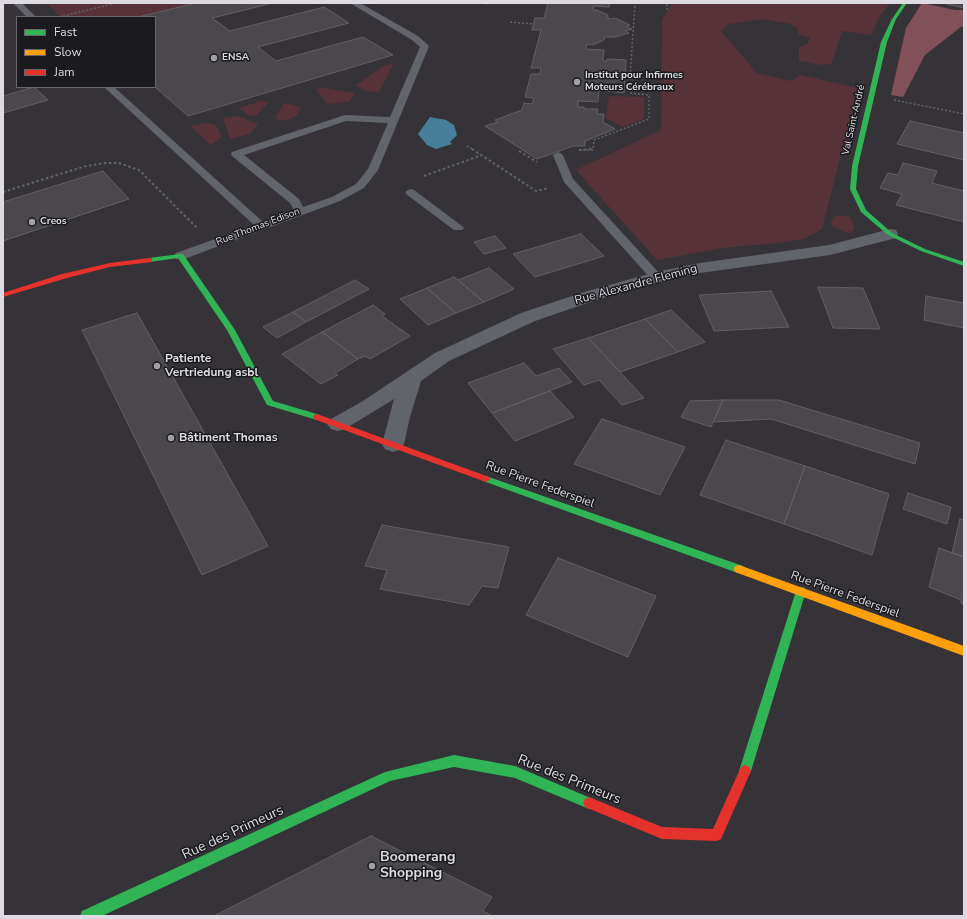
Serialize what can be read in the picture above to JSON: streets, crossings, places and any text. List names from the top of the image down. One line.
{"streets":{"street":["Val Saint-André","Rue Thomas Edison","Rue Alexandre Fleming","Rue Pierre Federspiel","Rue des Primeurs"]},"crossings":[["Val Saint-André","Rue Alexandre Fleming"],["Rue Thomas Edison","Rue Pierre Federspiel"],["Rue Alexandre Fleming","Rue Pierre Federspiel"],["Rue Pierre Federspiel","Rue des Primeurs"]],"places":["ENSA","Institut pour Infirmes Moteurs Cérébraux","Creos","Patiente Vertriedung asbl","Bâtiment Thomas","Boomerang Shopping"],"legend":["Fast","Slow","Jam"]}
